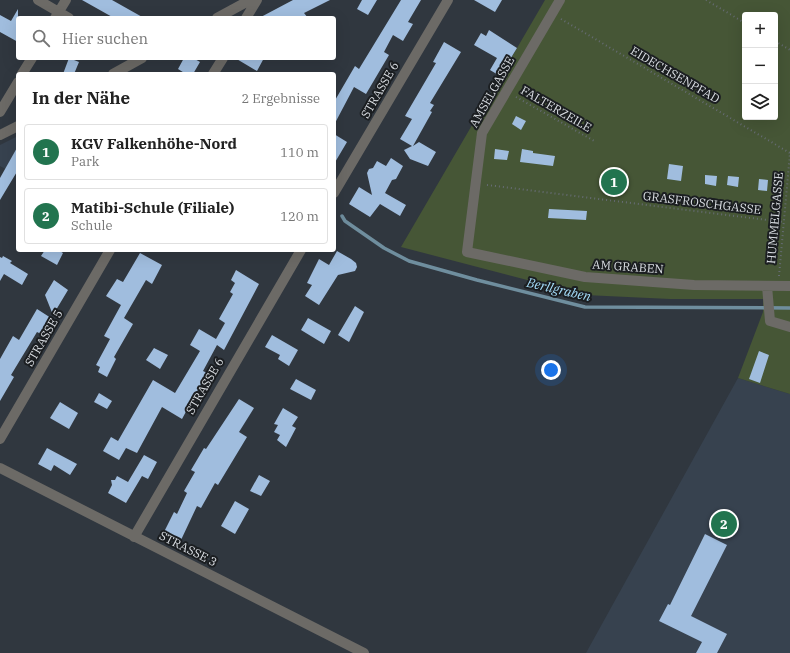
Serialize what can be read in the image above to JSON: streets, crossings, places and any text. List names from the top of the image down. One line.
{"streets":{"street":["STRASSE 6","AMSELGASSE","AM GRABEN","STRASSE 5","STRASSE 3"],"path":["EIDECHSENPFAD","FALTERZEILE","GRASFROSCHGASSE","HUMMELGASSE"]},"crossings":[["EIDECHSENPFAD","AMSELGASSE"],["EIDECHSENPFAD","HUMMELGASSE"],["STRASSE 6","STRASSE 3"],["AMSELGASSE","FALTERZEILE"],["AMSELGASSE","GRASFROSCHGASSE"],["AMSELGASSE","AM GRABEN"],["GRASFROSCHGASSE","HUMMELGASSE"],["HUMMELGASSE","AM GRABEN"]],"water":["Berllgraben"],"page":{"map_buttons":["+","−"],"search":"Hier suchen","heading":["In der Nähe","2 Ergebnisse"],"list":[{"mark":"1","name":"KGV Falkenhöhe-Nord","note":"Park","value":"110 m"},{"mark":"2","name":"Matibi-Schule (Filiale)","note":"Schule","value":"120 m"}],"pins":["1","2"]}}
